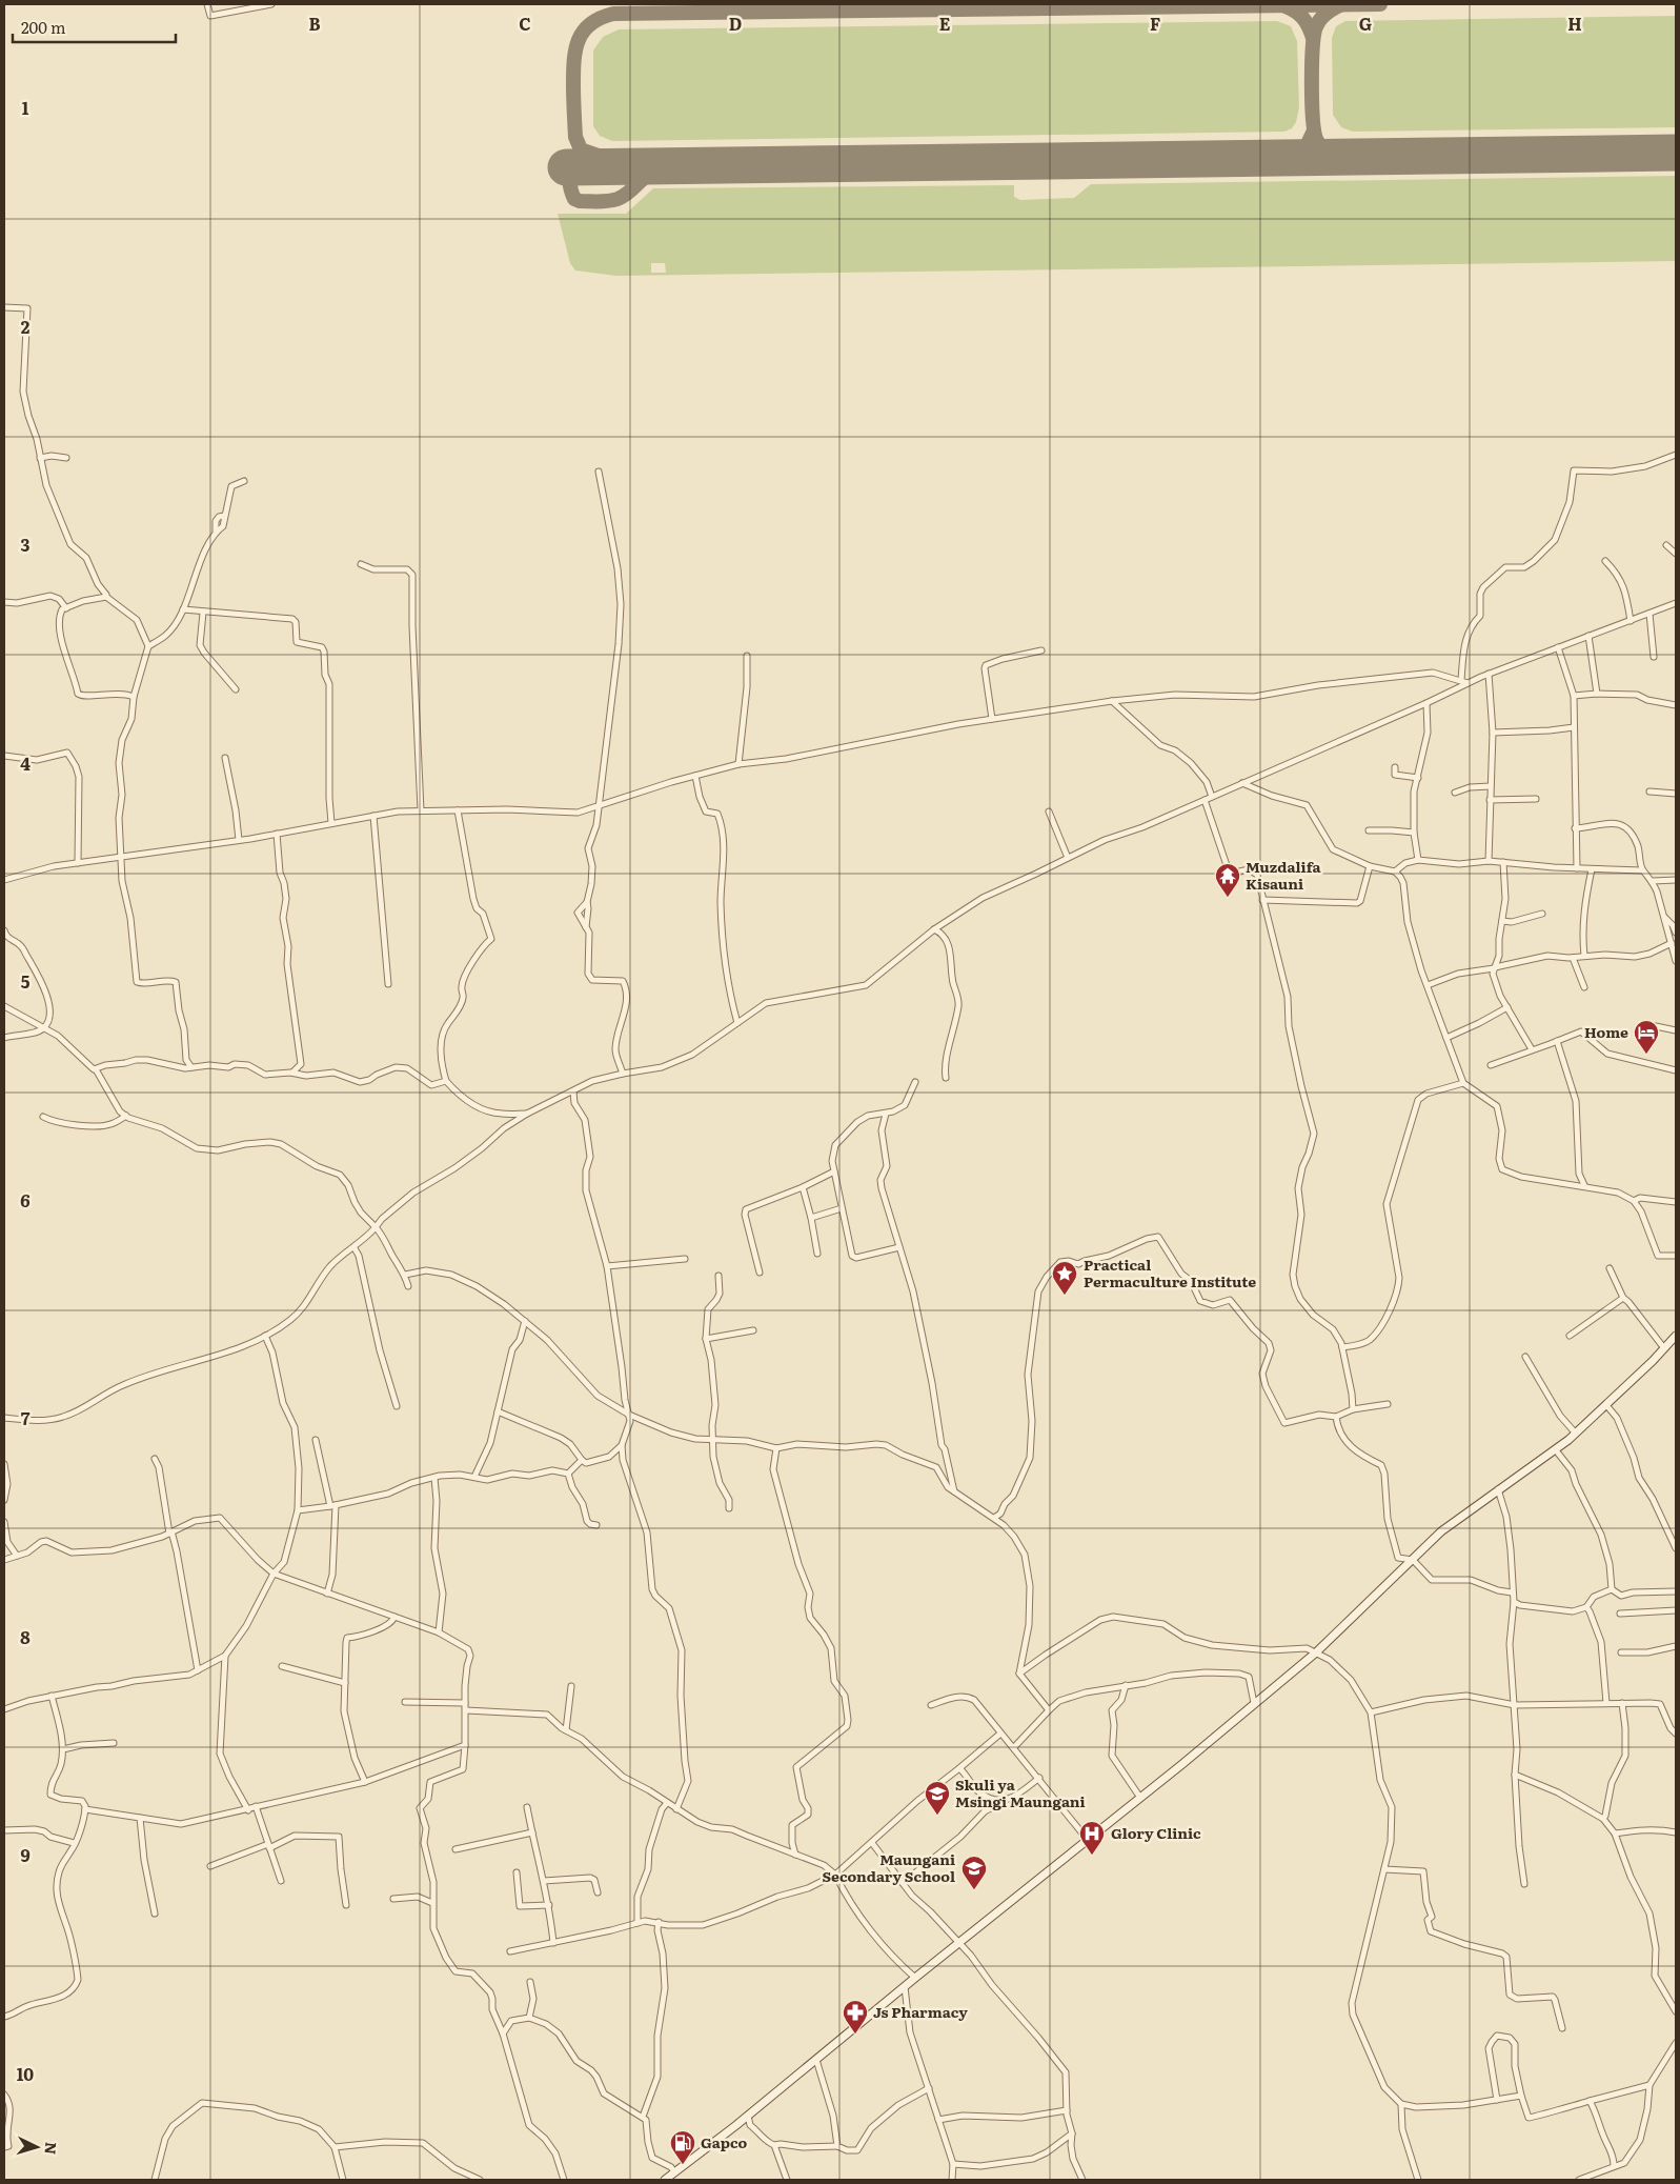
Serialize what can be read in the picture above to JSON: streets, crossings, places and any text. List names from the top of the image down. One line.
{"places":{"temple":["Muzdalifa Kisauni"],"hotel":["Home"],"place":["Practical Permaculture Institute"],"school or university":["Skuli ya Msingi Maungani","Maungani Secondary School"],"hospital":["Glory Clinic"],"pharmacy":["Js Pharmacy"],"fuel station":["Gapco"]},"scale_bar":"200 m","north":"right","grid":{"columns":["B","C","D","E","F","G","H"],"rows":["1","2","3","4","5","6","7","8","9","10"]}}
